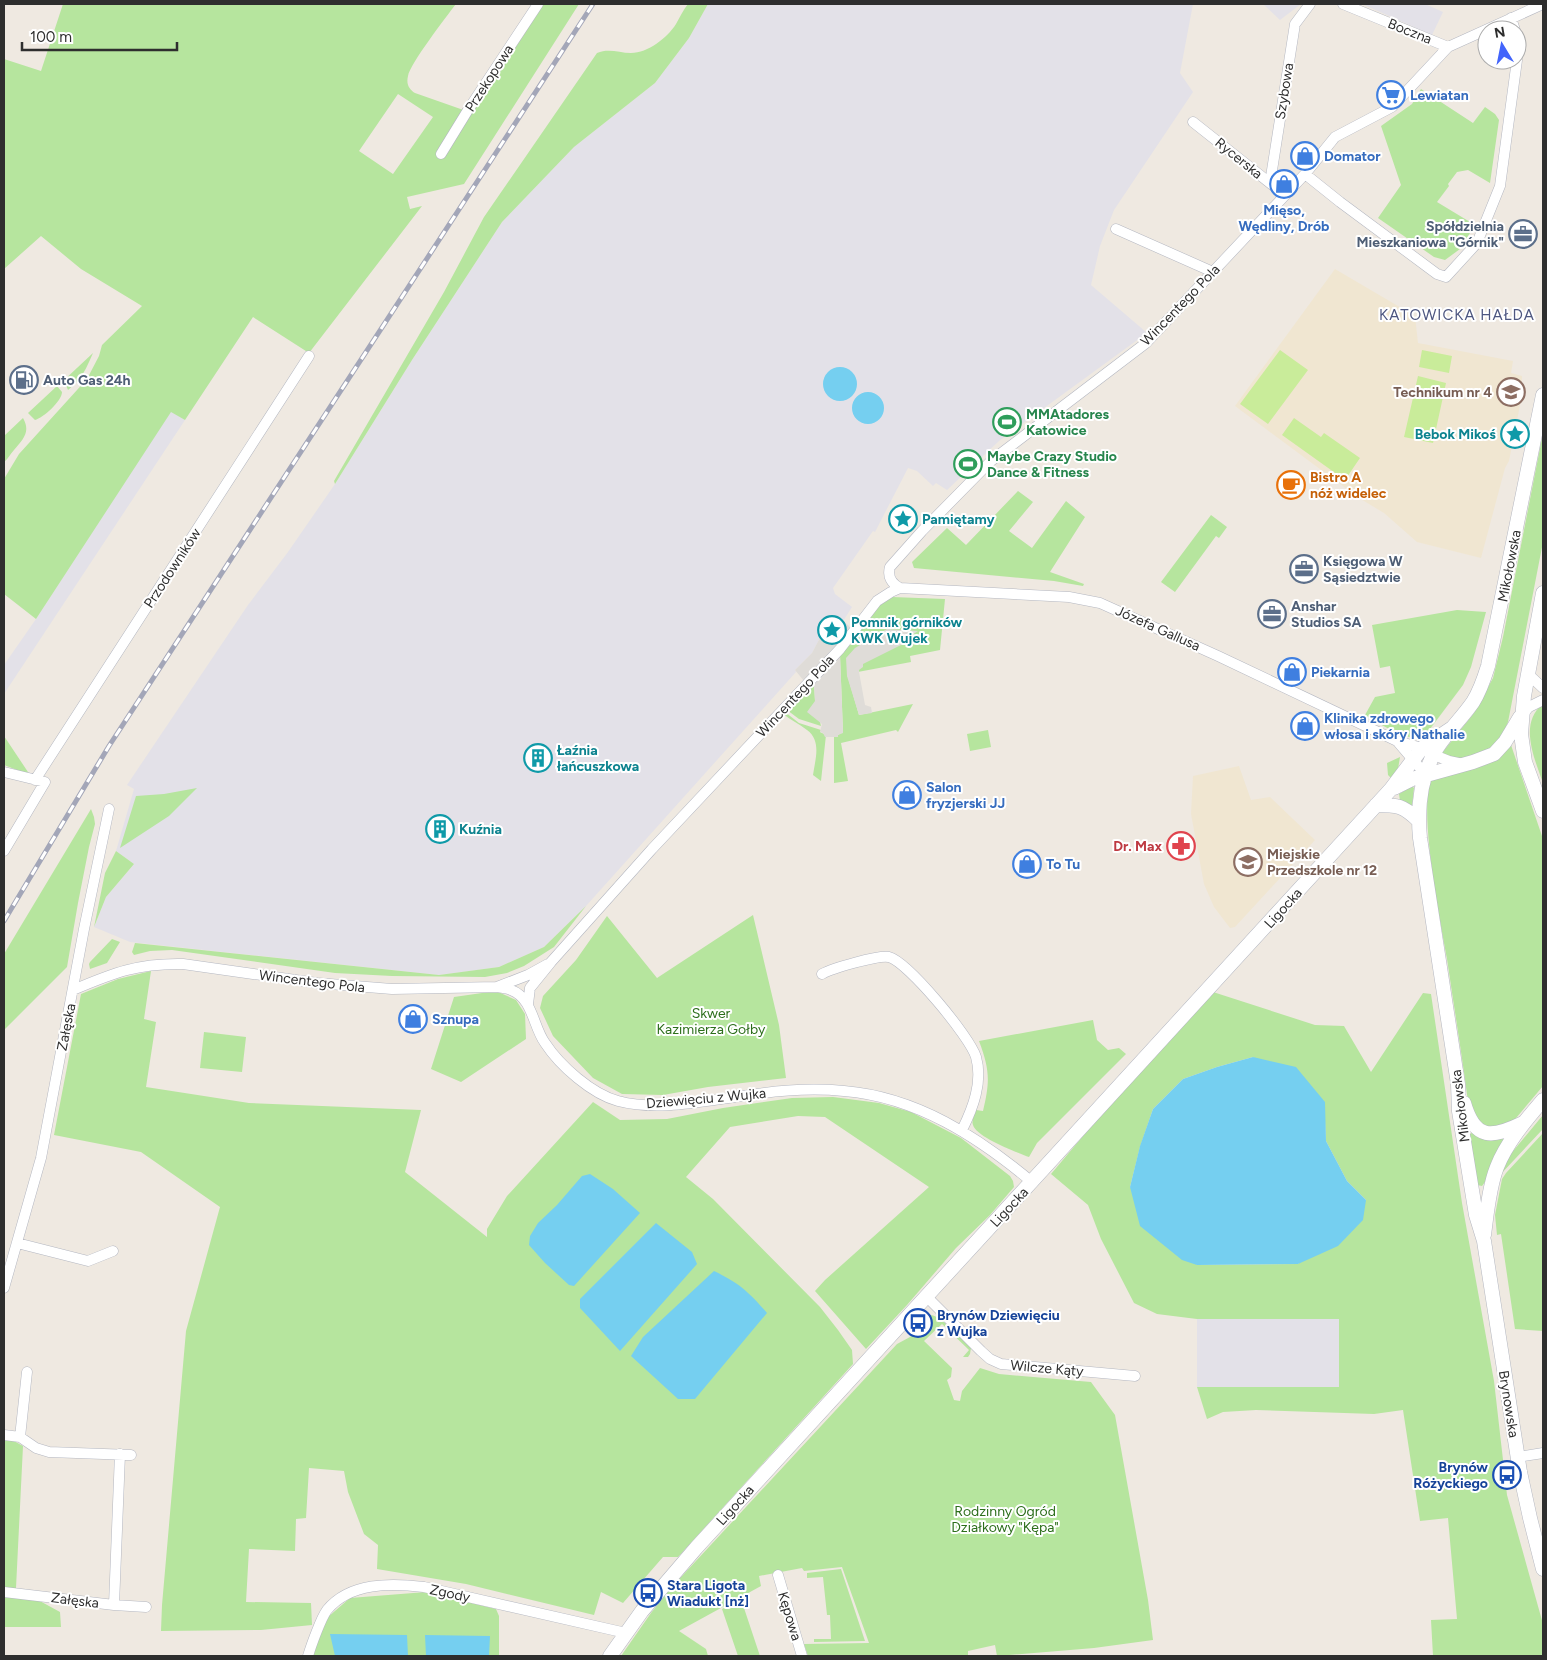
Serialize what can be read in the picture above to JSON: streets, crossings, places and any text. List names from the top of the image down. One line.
{"streets":{"main road":["Mikołowska","Ligocka","Brynowska"],"street":["Boczna","Przekopowa","Szybowa","Rycerska","Wincentego Pola","Przodowników","Józefa Gallusa","Załęska","Dziewięciu z Wujka","Wilcze Kąty","Zgody","Kępowa"]},"crossings":[["Boczna","Wincentego Pola"],["Szybowa","Rycerska"],["Rycerska","Wincentego Pola"],["Wincentego Pola","Józefa Gallusa"],["Wincentego Pola","Załęska"],["Wincentego Pola","Dziewięciu z Wujka"],["Mikołowska","Józefa Gallusa"],["Mikołowska","Ligocka"],["Mikołowska","Brynowska"],["Józefa Gallusa","Ligocka"],["Ligocka","Dziewięciu z Wujka"],["Ligocka","Wilcze Kąty"],["Ligocka","Zgody"]],"districts":["KATOWICKA HAŁDA"],"parks":["Skwer Kazimierza Gołby","Rodzinny Ogród Działkowy \"Kępa\""],"places":{"supermarket":["Lewiatan"],"shop":["Domator","Mięso, Wędliny, Drób","Piekarnia","Klinika zdrowego włosa i skóry Nathalie","Salon fryzjerski JJ","To Tu","Sznupa"],"office":["Spółdzielnia Mieszkaniowa \"Górnik\"","Księgowa W Sąsiedztwie","Anshar Studios SA"],"fuel station":["Auto Gas 24h"],"school or university":["Technikum nr 4","Miejskie Przedszkole nr 12"],"sports":["MMAtadores Katowice","Maybe Crazy Studio Dance & Fitness"],"place":["Bebok Mikoś","Pamiętamy","Pomnik górników KWK Wujek"],"cafe":["Bistro A nóż widelec"],"building":["Łaźnia łańcuszkowa","Kuźnia"],"pharmacy":["Dr. Max"],"bus stop":["Brynów Dziewięciu z Wujka","Brynów Różyckiego","Stara Ligota Wiadukt [nż]"]},"scale_bar":"100 m","north":"top"}
